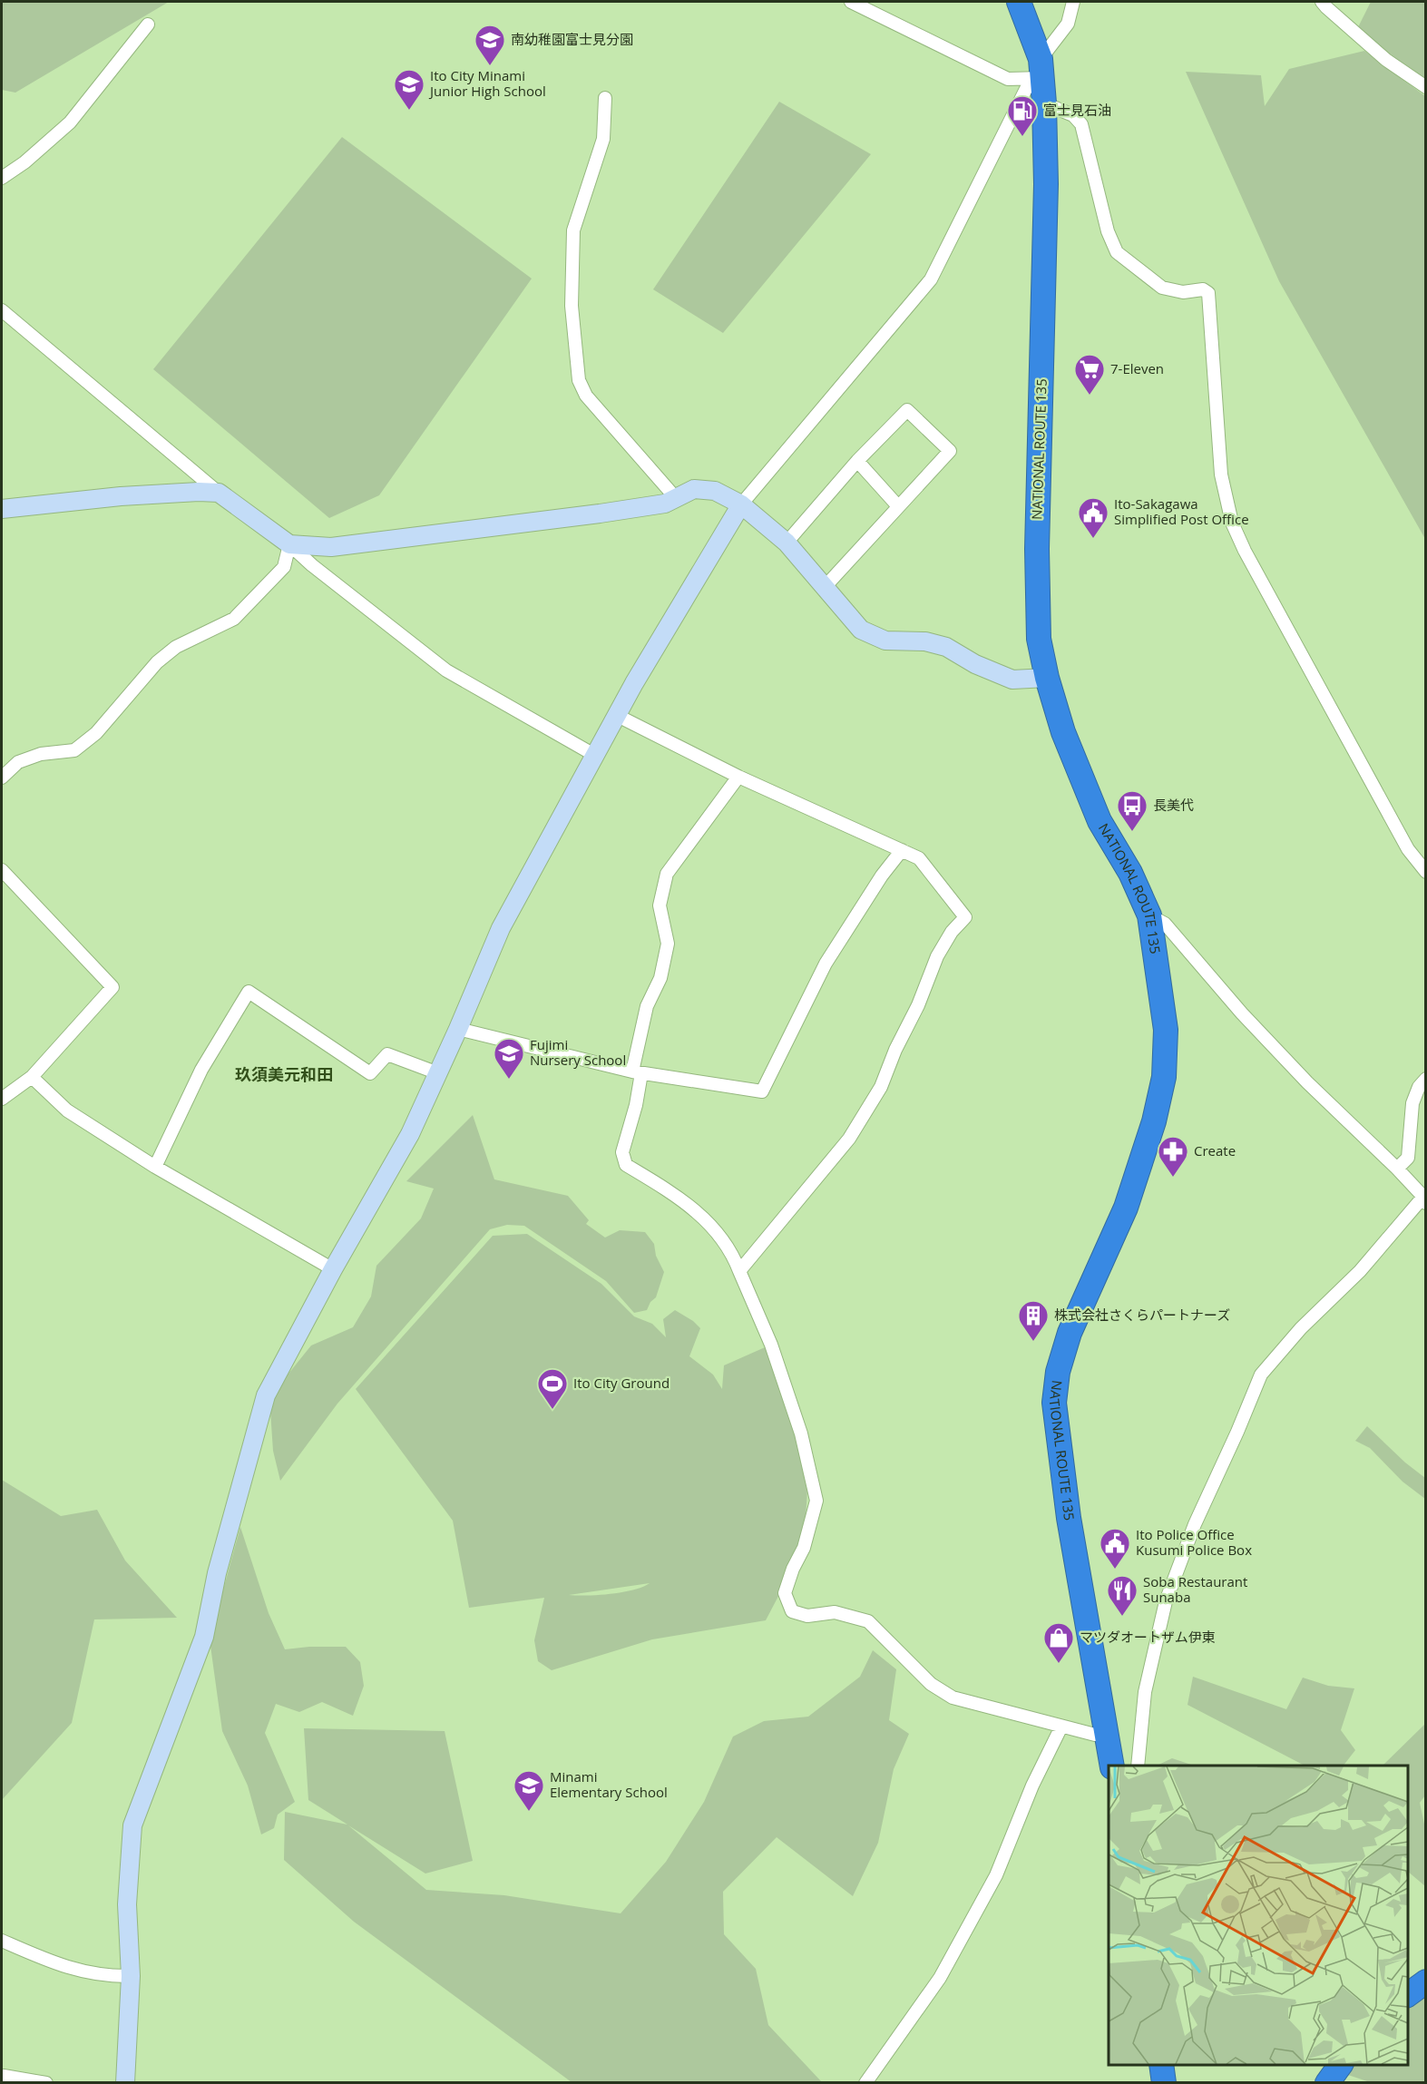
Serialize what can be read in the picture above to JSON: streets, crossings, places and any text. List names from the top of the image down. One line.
{"streets":{"highway":["NATIONAL ROUTE 135"]},"districts":["玖須美元和田"],"places":{"school or university":["南幼稚園富士見分園","Ito City Minami Junior High School","Fujimi Nursery School","Minami Elementary School"],"fuel station":["富士見石油"],"supermarket":["7-Eleven"],"public building":["Ito-Sakagawa Simplified Post Office","Ito Police Office Kusumi Police Box"],"bus stop":["長美代"],"pharmacy":["Create"],"building":["株式会社さくらパートナーズ"],"sports":["Ito City Ground"],"restaurant":["Soba Restaurant Sunaba"],"shop":["マツダオートザム伊東"]}}
